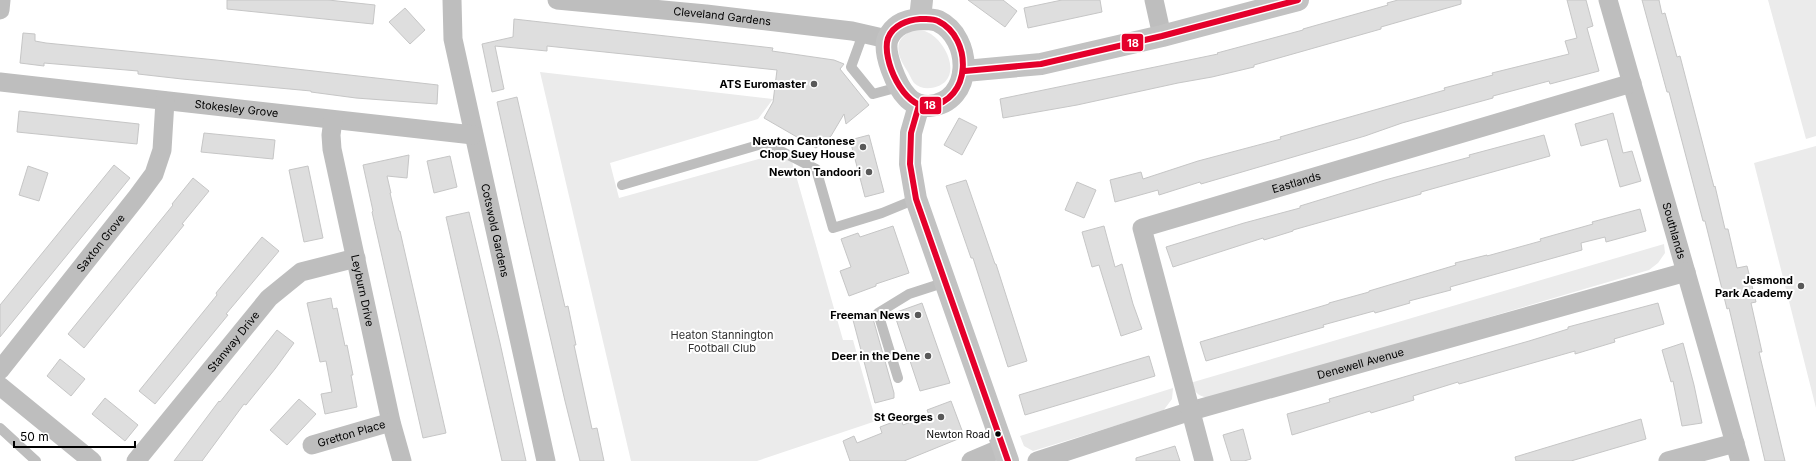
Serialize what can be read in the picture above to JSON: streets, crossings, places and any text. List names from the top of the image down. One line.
{"streets":{"street":["Cleveland Gardens","Stokesley Grove","Eastlands","Southlands","Cotswold Gardens","Saxton Grove","Leyburn Drive","Stanway Drive","Denewell Avenue","Gretton Place"]},"crossings":[["Stokesley Grove","Cotswold Gardens"],["Stokesley Grove","Saxton Grove"],["Stokesley Grove","Leyburn Drive"],["Eastlands","Southlands"],["Eastlands","Denewell Avenue"],["Southlands","Denewell Avenue"],["Leyburn Drive","Stanway Drive"],["Leyburn Drive","Gretton Place"]],"parks":["Heaton Stannington Football Club"],"places":["ATS Euromaster","Newton Cantonese Chop Suey House","Newton Tandoori","Jesmond Park Academy","Freeman News","Deer in the Dene","St Georges","Newton Road"],"lines":["transit line 18"],"scale_bar":"50 m"}
